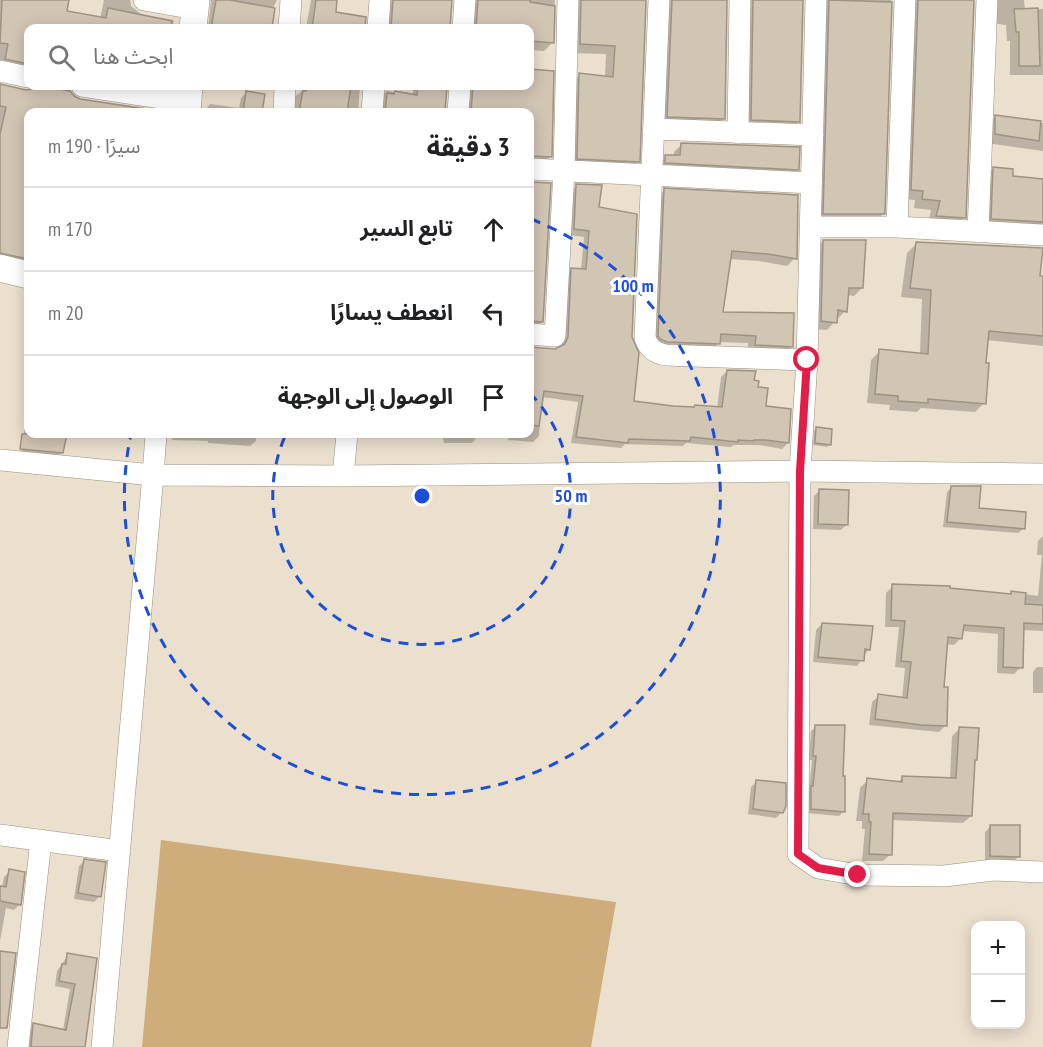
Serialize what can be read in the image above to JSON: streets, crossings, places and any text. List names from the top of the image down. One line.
{"page":{"search":"ابحث هنا","heading":["3 دقيقة","سيرًا · 190 m"],"list":[["تابع السير","170 m"],["انعطف يسارًا","20 m"],"الوصول إلى الوجهة"],"map_buttons":["+","−"]},"rings":["100 m","50 m"]}
